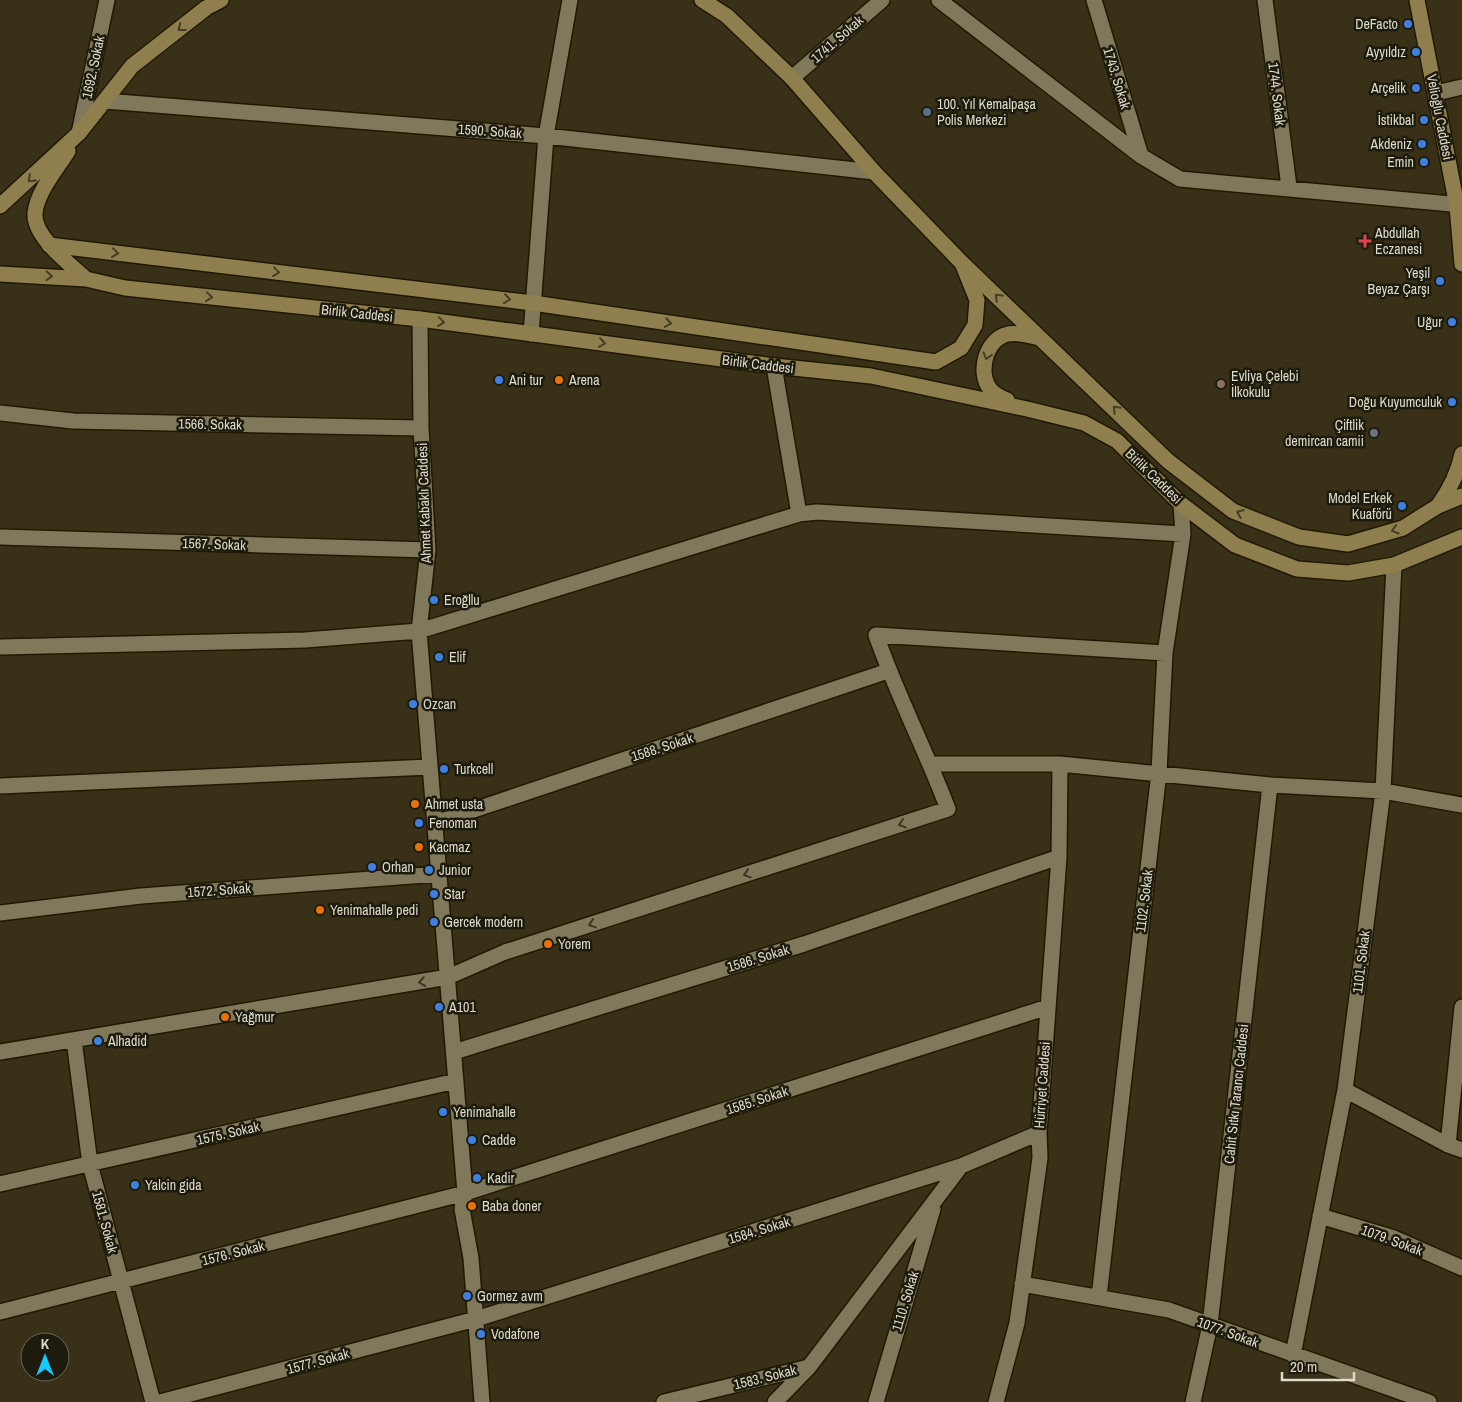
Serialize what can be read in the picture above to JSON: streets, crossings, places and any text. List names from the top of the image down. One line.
{"streets":{"main road":["Velioğlu Caddesi","Birlik Caddesi"],"street":["1741. Sokak","1692. Sokak","1743. Sokak","1744. Sokak","1590. Sokak","1566. Sokak","Ahmet Kabaklı Caddesi","1567. Sokak","1588. Sokak","1572. Sokak","1102. Sokak","1586. Sokak","1101. Sokak","Hürriyet Caddesi","Cahit Sıtkı Tarancı Caddesi","1585. Sokak","1575. Sokak","1581. Sokak","1584. Sokak","1079. Sokak","1576. Sokak","1110. Sokak","1077. Sokak","1577. Sokak","1583. Sokak"]},"crossings":[["1741. Sokak","Birlik Caddesi"],["1590. Sokak","Birlik Caddesi"],["Birlik Caddesi","Ahmet Kabaklı Caddesi"],["Birlik Caddesi","1102. Sokak"],["Birlik Caddesi","1101. Sokak"],["1566. Sokak","Ahmet Kabaklı Caddesi"],["Ahmet Kabaklı Caddesi","1567. Sokak"],["Ahmet Kabaklı Caddesi","1588. Sokak"],["Ahmet Kabaklı Caddesi","1572. Sokak"],["Ahmet Kabaklı Caddesi","1586. Sokak"],["Ahmet Kabaklı Caddesi","1585. Sokak"],["Ahmet Kabaklı Caddesi","1575. Sokak"],["Ahmet Kabaklı Caddesi","1584. Sokak"],["Ahmet Kabaklı Caddesi","1576. Sokak"],["Ahmet Kabaklı Caddesi","1577. Sokak"],["1102. Sokak","1077. Sokak"],["1586. Sokak","Hürriyet Caddesi"],["1101. Sokak","1079. Sokak"],["1101. Sokak","1077. Sokak"],["Hürriyet Caddesi","1585. Sokak"],["Hürriyet Caddesi","1584. Sokak"],["Hürriyet Caddesi","1077. Sokak"],["Cahit Sıtkı Tarancı Caddesi","1077. Sokak"],["1585. Sokak","1576. Sokak"],["1575. Sokak","1581. Sokak"],["1581. Sokak","1576. Sokak"],["1584. Sokak","1577. Sokak"]],"places":{"other":["DeFacto","Ayyıldız","Arçelik","100. Yıl Kemalpaşa Polis Merkezi","İstikbal","Akdeniz","Emin","Yeşil Beyaz Çarşı","Uğur","Ani tur","Arena","Evliya Çelebi İlkokulu","Doğu Kuyumculuk","Çiftlik demircan camii","Model Erkek Kuaförü","Eroğllu","Elif","Ozcan","Turkcell","Ahmet usta","Fenoman","Kacmaz","Orhan","Junior","Star","Yenimahalle pedi","Gercek modern","Yorem","A101","Yağmur","Alhadid","Yenimahalle","Cadde","Kadir","Yalcin gida","Baba doner","Gormez avm","Vodafone"],"health":["Abdullah Eczanesi"]},"scale_bar":"20 m","north":"top"}
